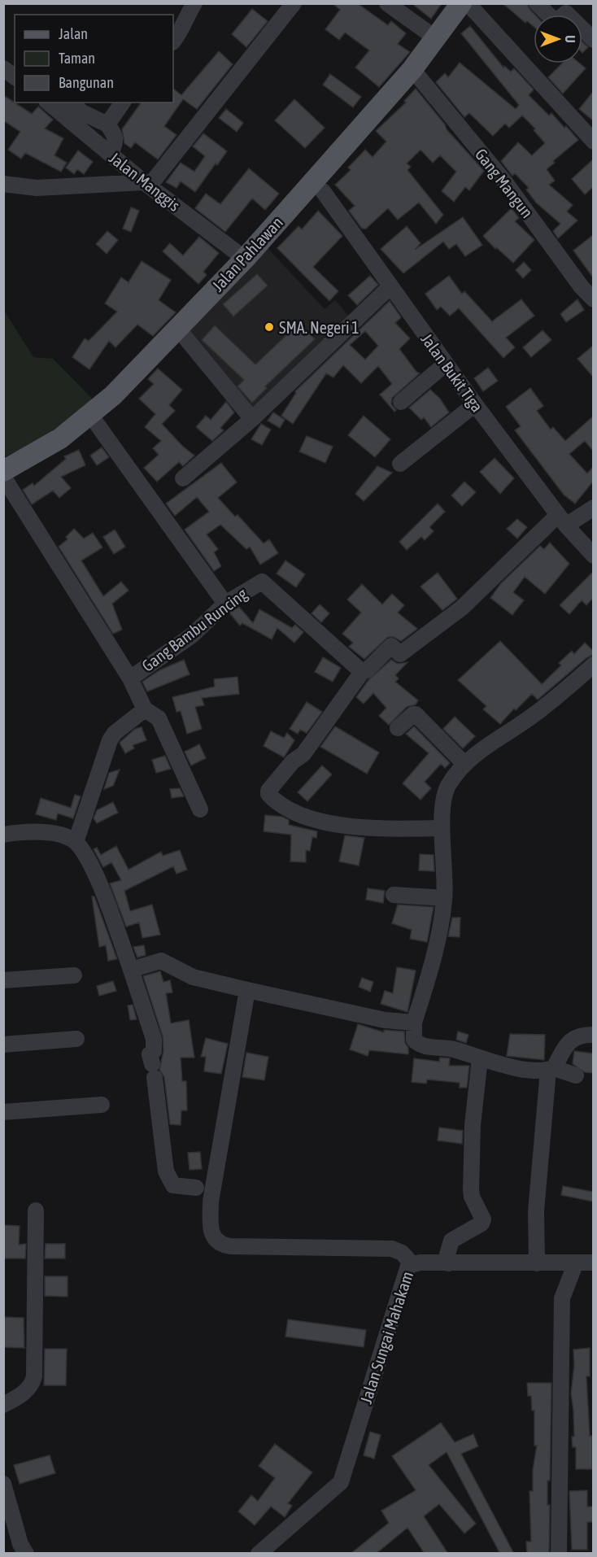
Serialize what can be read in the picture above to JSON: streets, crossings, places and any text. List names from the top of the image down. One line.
{"streets":{"main road":["Jalan Pahlawan"],"street":["Jalan Manggis","Gang Mangun","Jalan Bukit Tiga","Gang Bambu Runcing","Jalan Sungai Mahakam"]},"crossings":[["Jalan Manggis","Jalan Pahlawan"],["Gang Mangun","Jalan Pahlawan"],["Jalan Pahlawan","Jalan Bukit Tiga"]],"places":["SMA. Negeri 1"],"legend":["Jalan","Taman","Bangunan"],"north":"right"}
